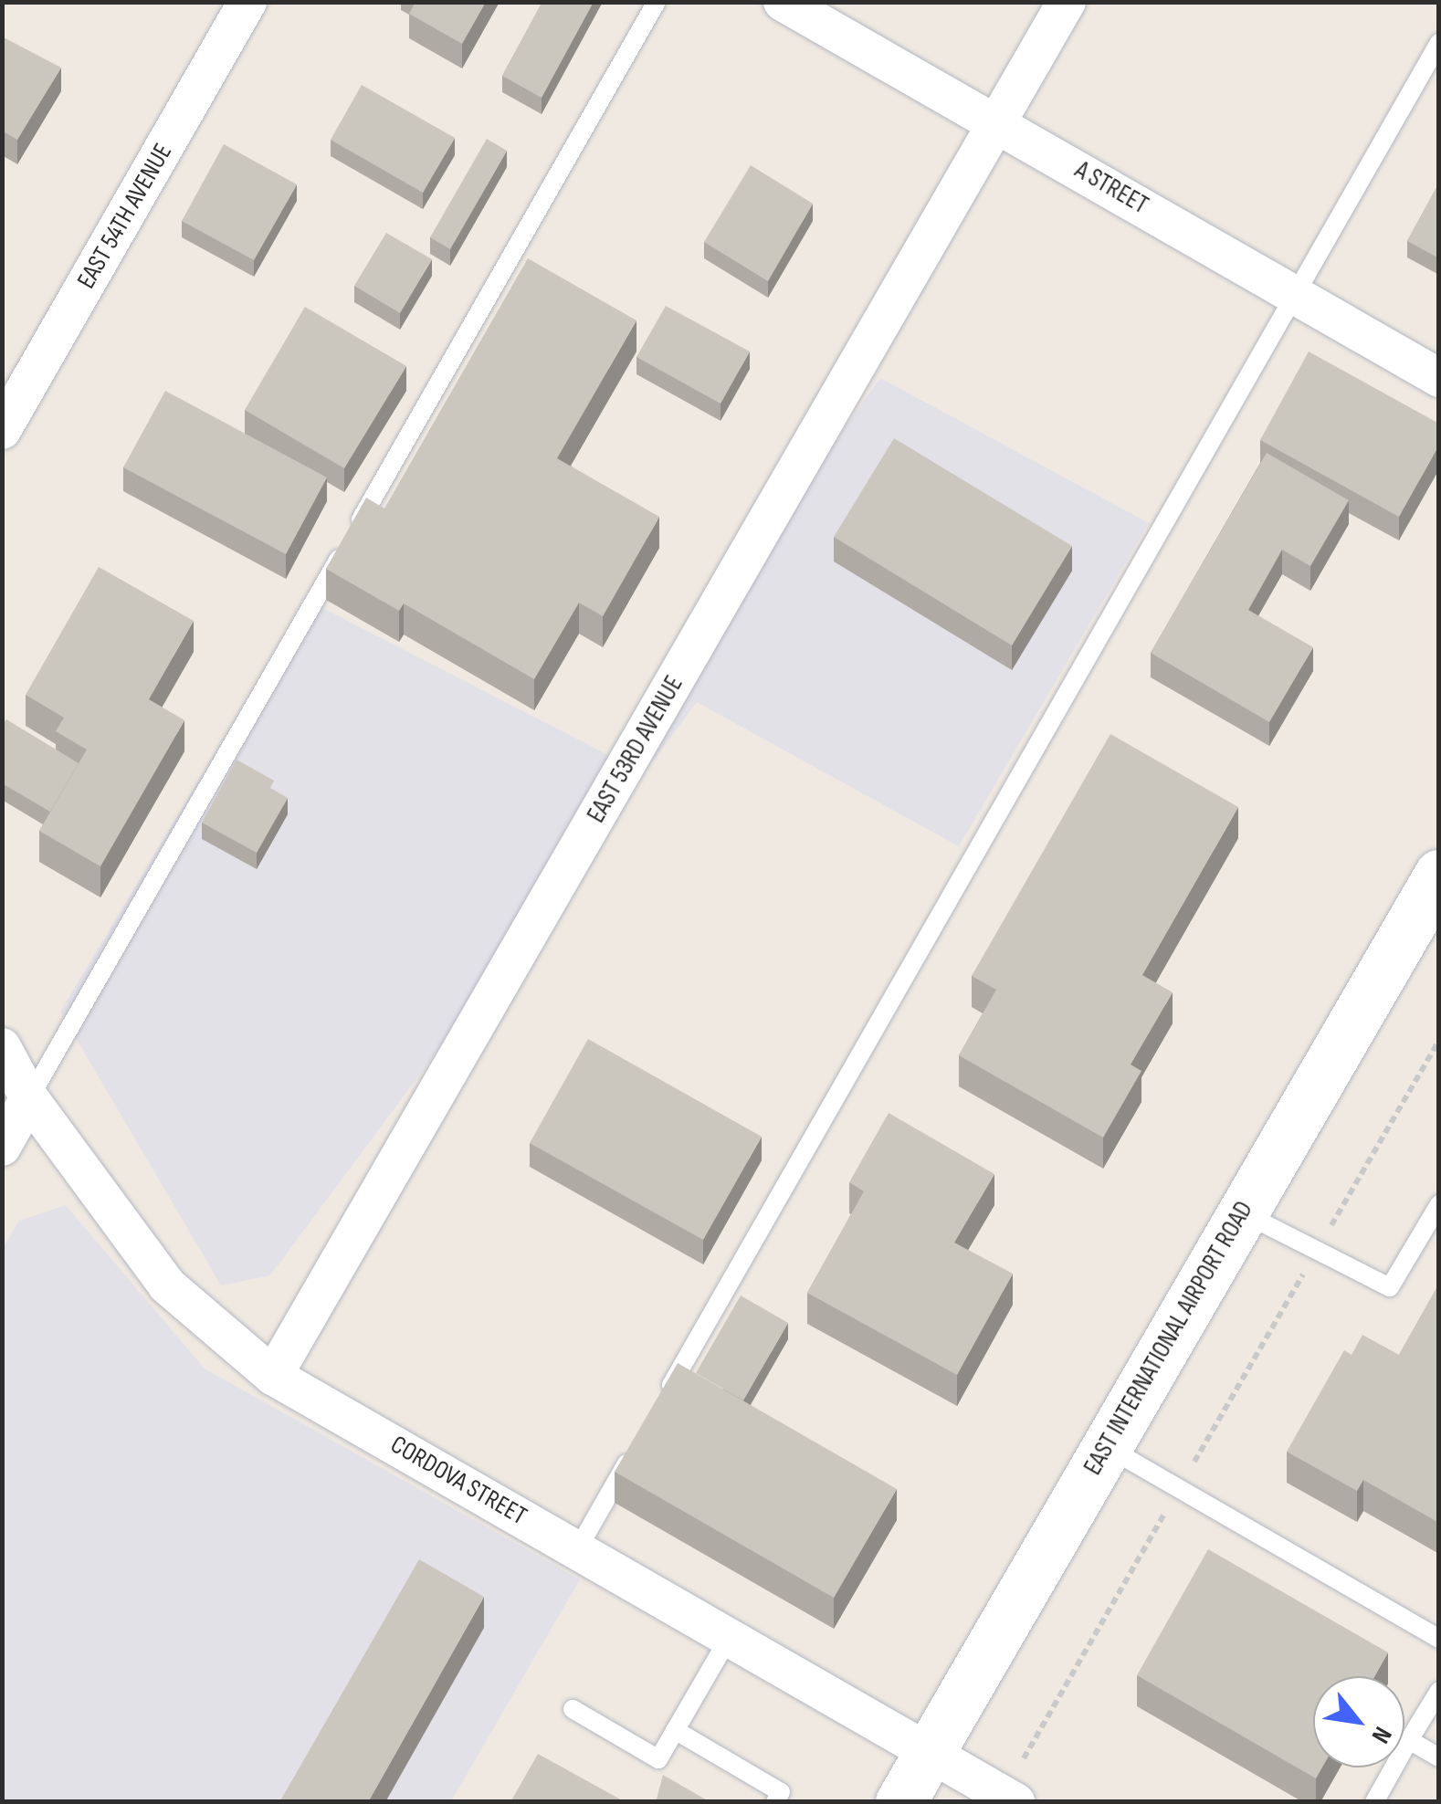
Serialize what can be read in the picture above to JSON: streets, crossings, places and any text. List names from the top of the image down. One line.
{"streets":{"main road":["EAST INTERNATIONAL AIRPORT ROAD"],"street":["A STREET","EAST 54TH AVENUE","EAST 53RD AVENUE","CORDOVA STREET"]},"crossings":[["A STREET","EAST 53RD AVENUE"],["EAST 53RD AVENUE","CORDOVA STREET"],["EAST INTERNATIONAL AIRPORT ROAD","CORDOVA STREET"]],"north":"bottom right"}
